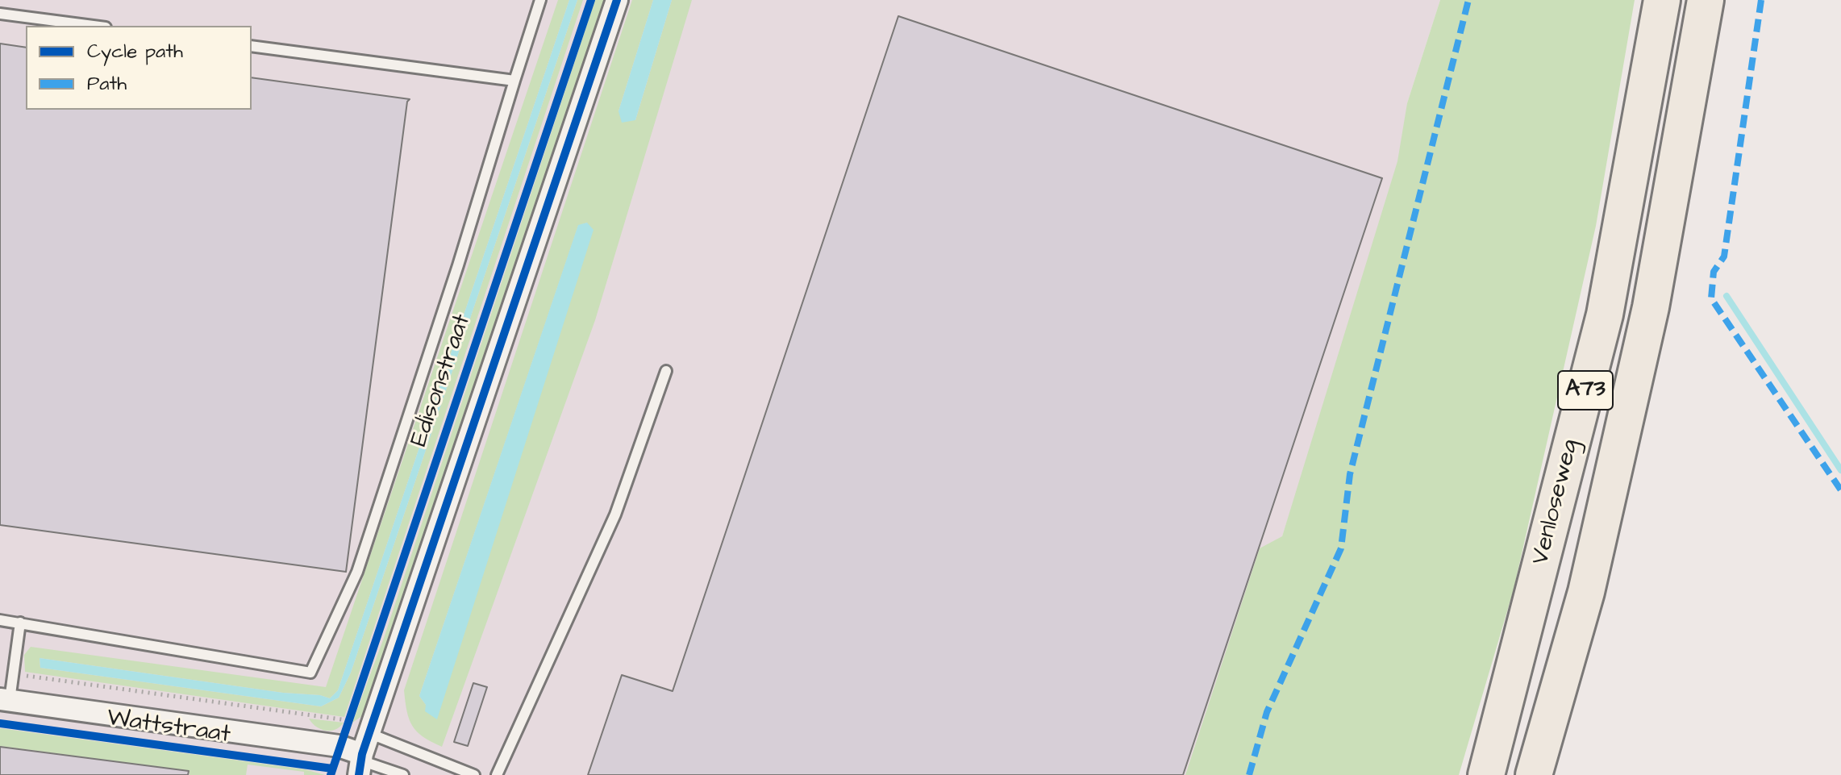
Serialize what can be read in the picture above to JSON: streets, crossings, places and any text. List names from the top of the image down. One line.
{"streets":{"highway":["A73","Venloseweg"],"street":["Edisonstraat","Wattstraat"]},"crossings":[["Edisonstraat","Wattstraat"]],"legend":["Cycle path","Path"]}
